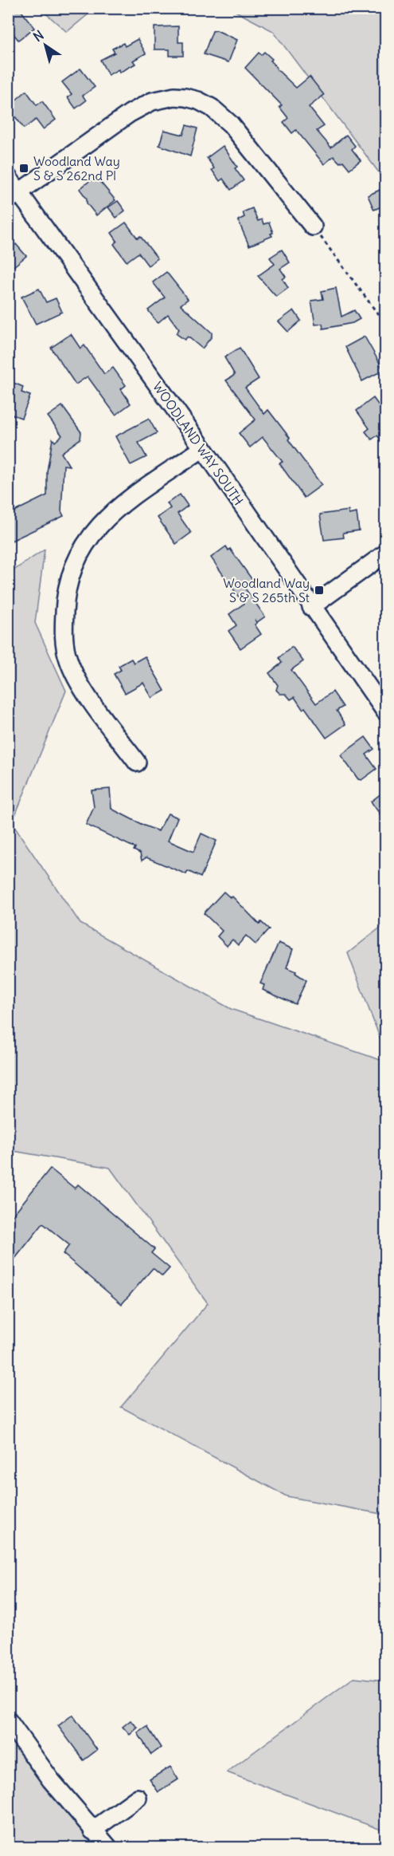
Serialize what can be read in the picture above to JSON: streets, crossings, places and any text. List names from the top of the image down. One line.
{"streets":{"street":["WOODLAND WAY SOUTH"]},"places":{"transit":["Woodland Way S & S 262nd Pl","Woodland Way S & S 265th St"]},"north":"top left"}
